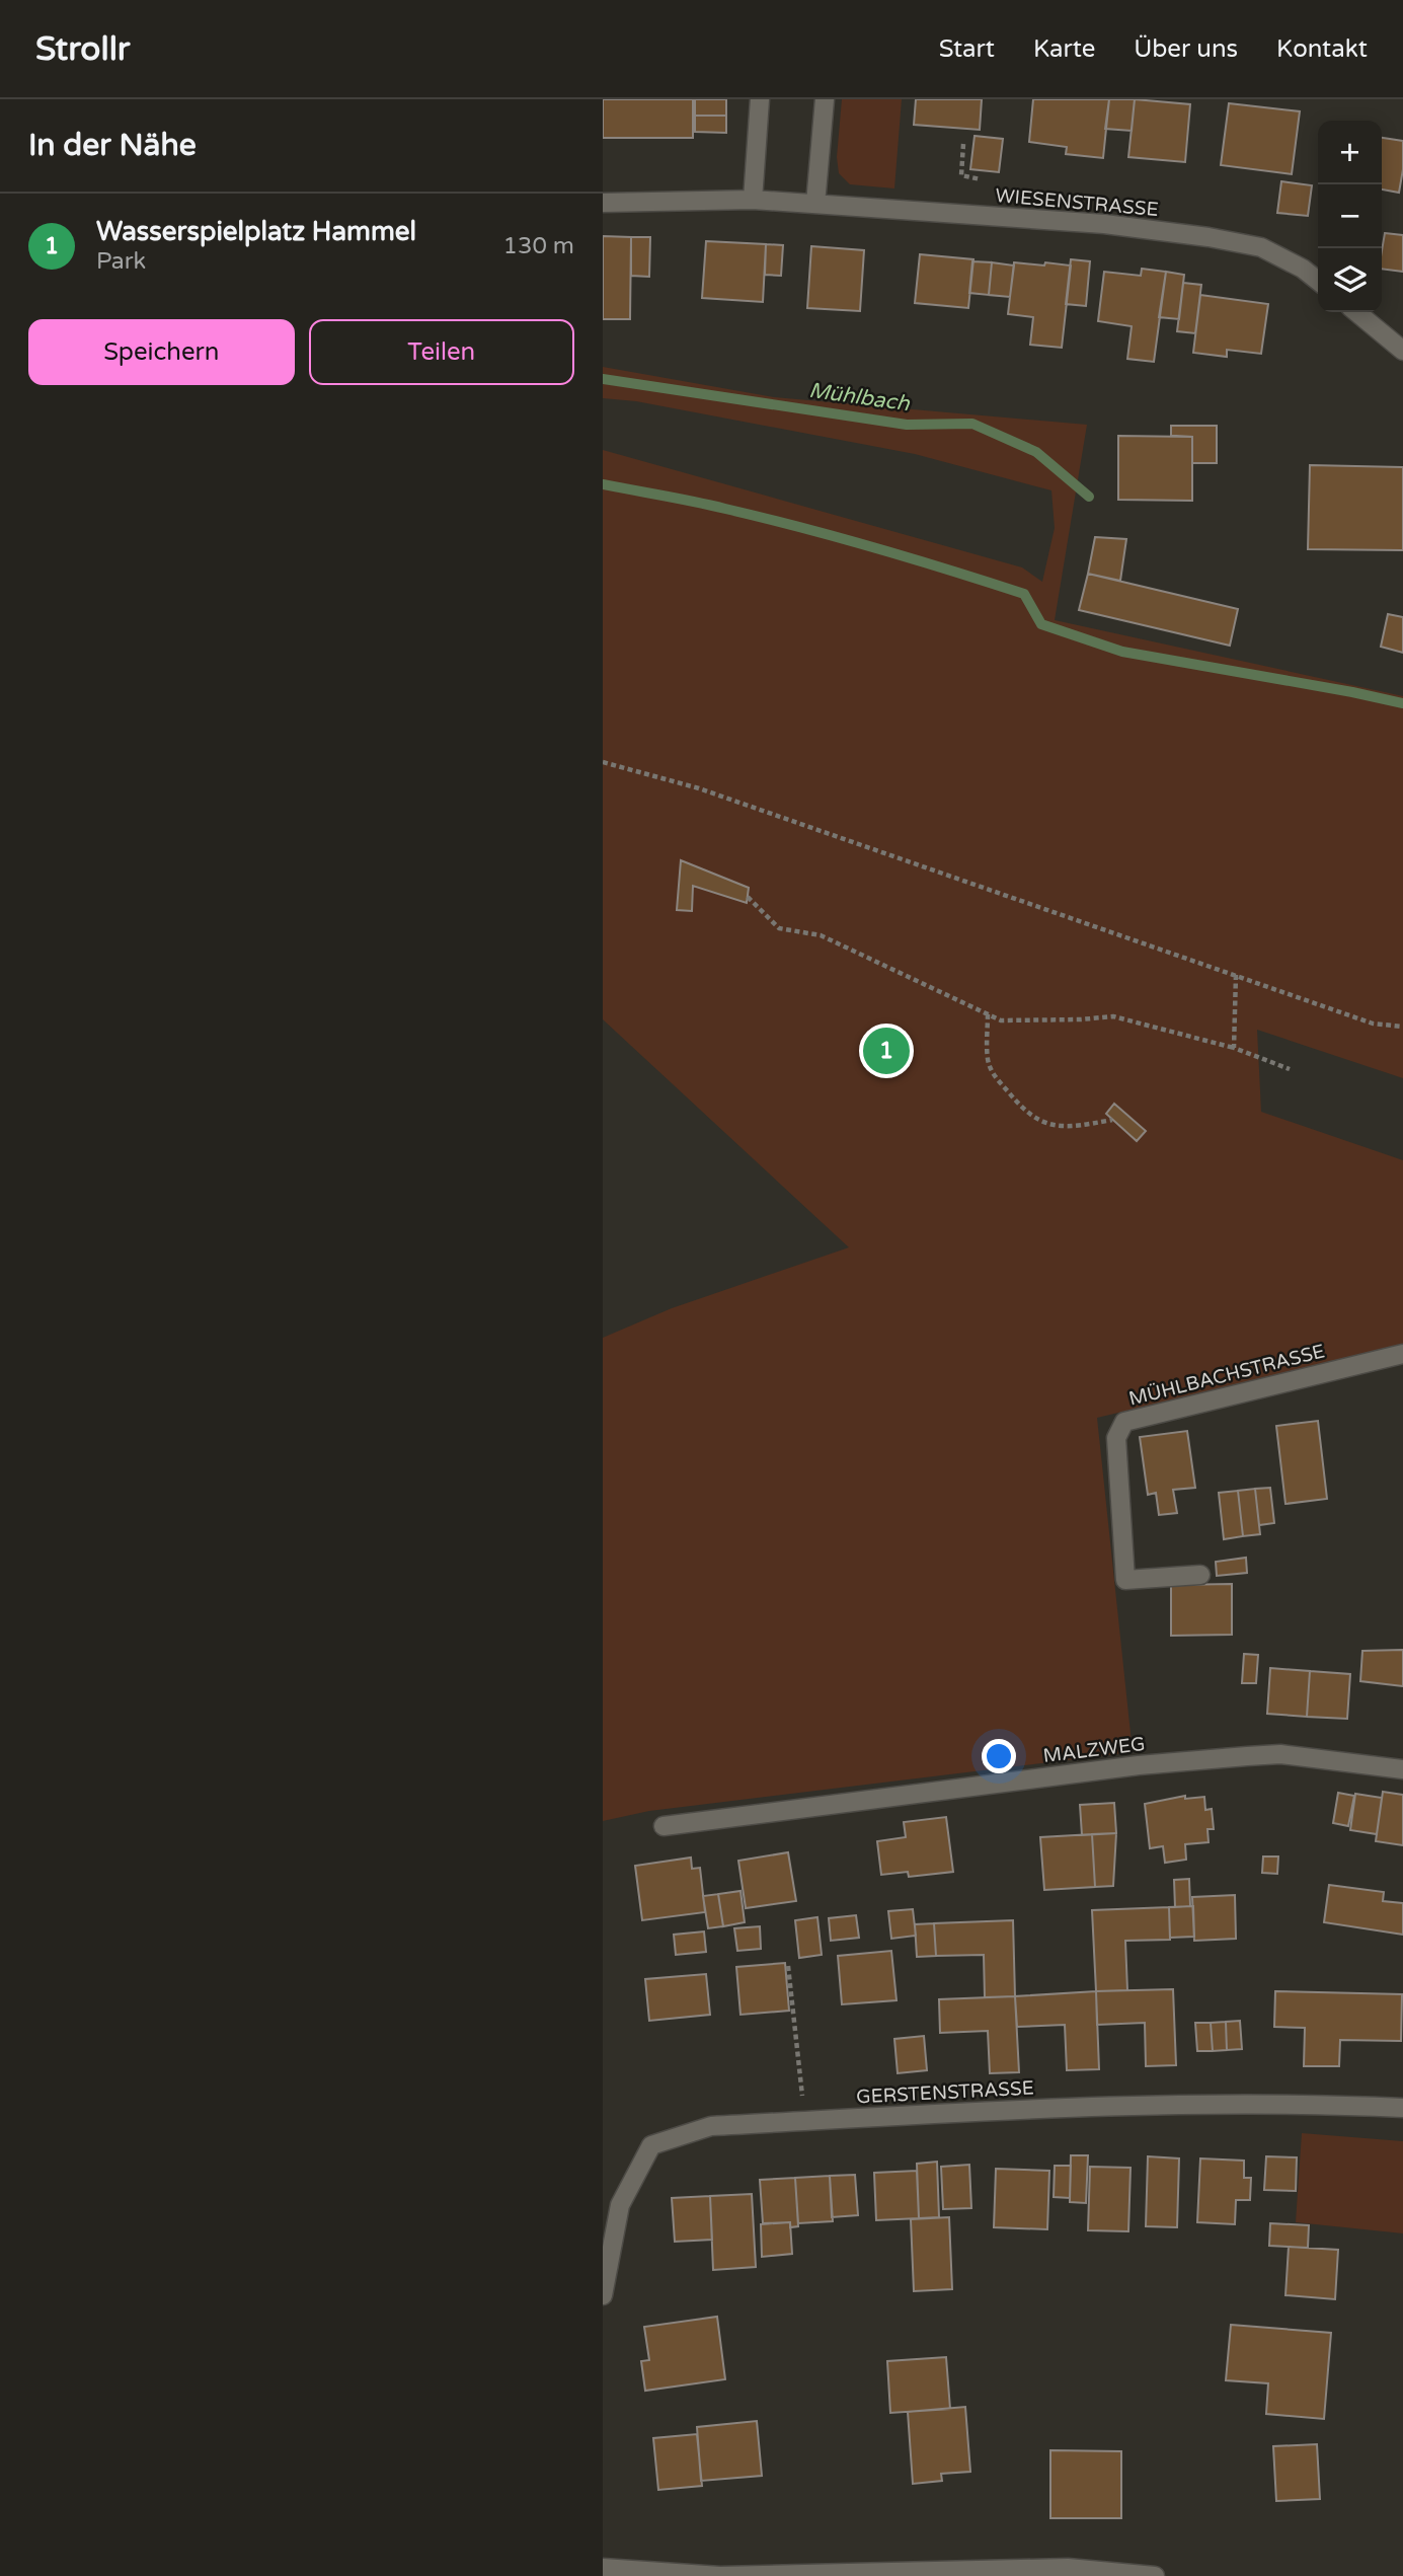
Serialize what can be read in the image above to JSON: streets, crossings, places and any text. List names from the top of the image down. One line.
{"streets":{"street":["WIESENSTRASSE","MÜHLBACHSTRASSE","MALZWEG","GERSTENSTRASSE"]},"water":["Mühlbach"],"page":{"header":"Strollr","nav":["Start","Karte","Über uns","Kontakt"],"heading":"In der Nähe","map_buttons":["+","−"],"list":[{"mark":"1","name":"Wasserspielplatz Hammel","note":"Park","value":"130 m"}],"buttons":["Speichern","Teilen"],"pins":"1"}}
